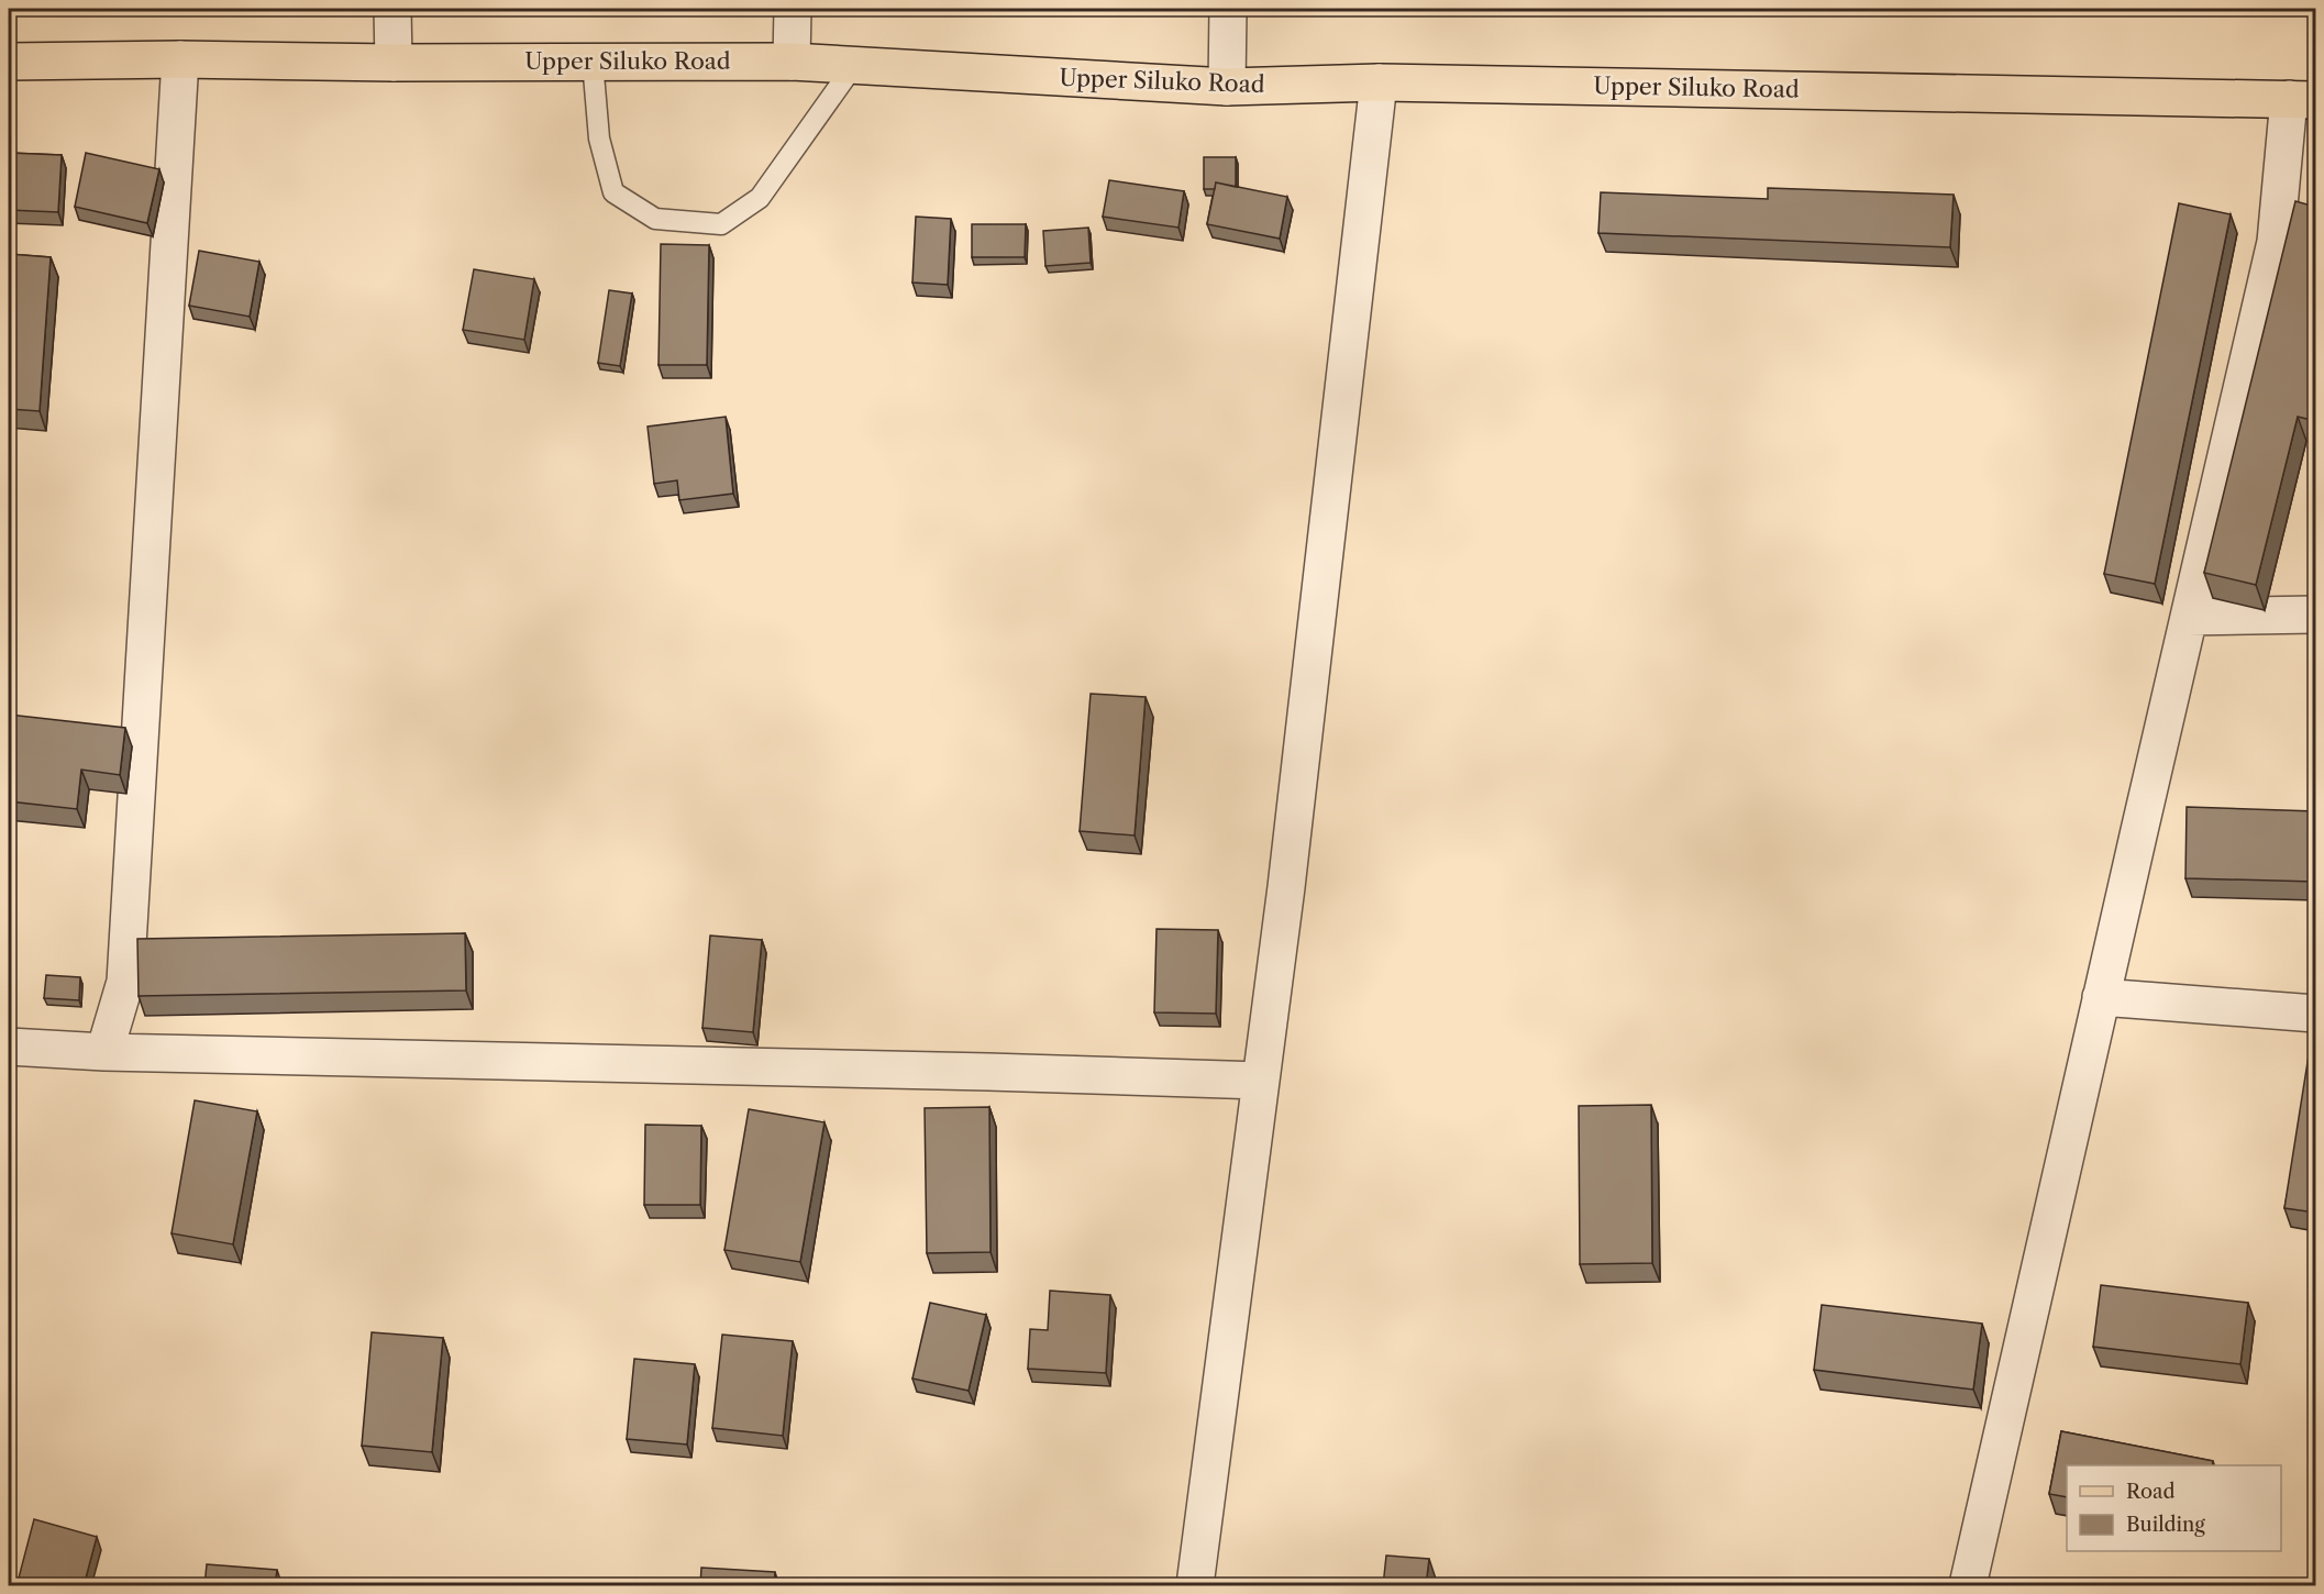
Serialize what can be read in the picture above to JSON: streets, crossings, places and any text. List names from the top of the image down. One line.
{"streets":{"main road":["Upper Siluko Road"]},"legend":["Road","Building"]}
